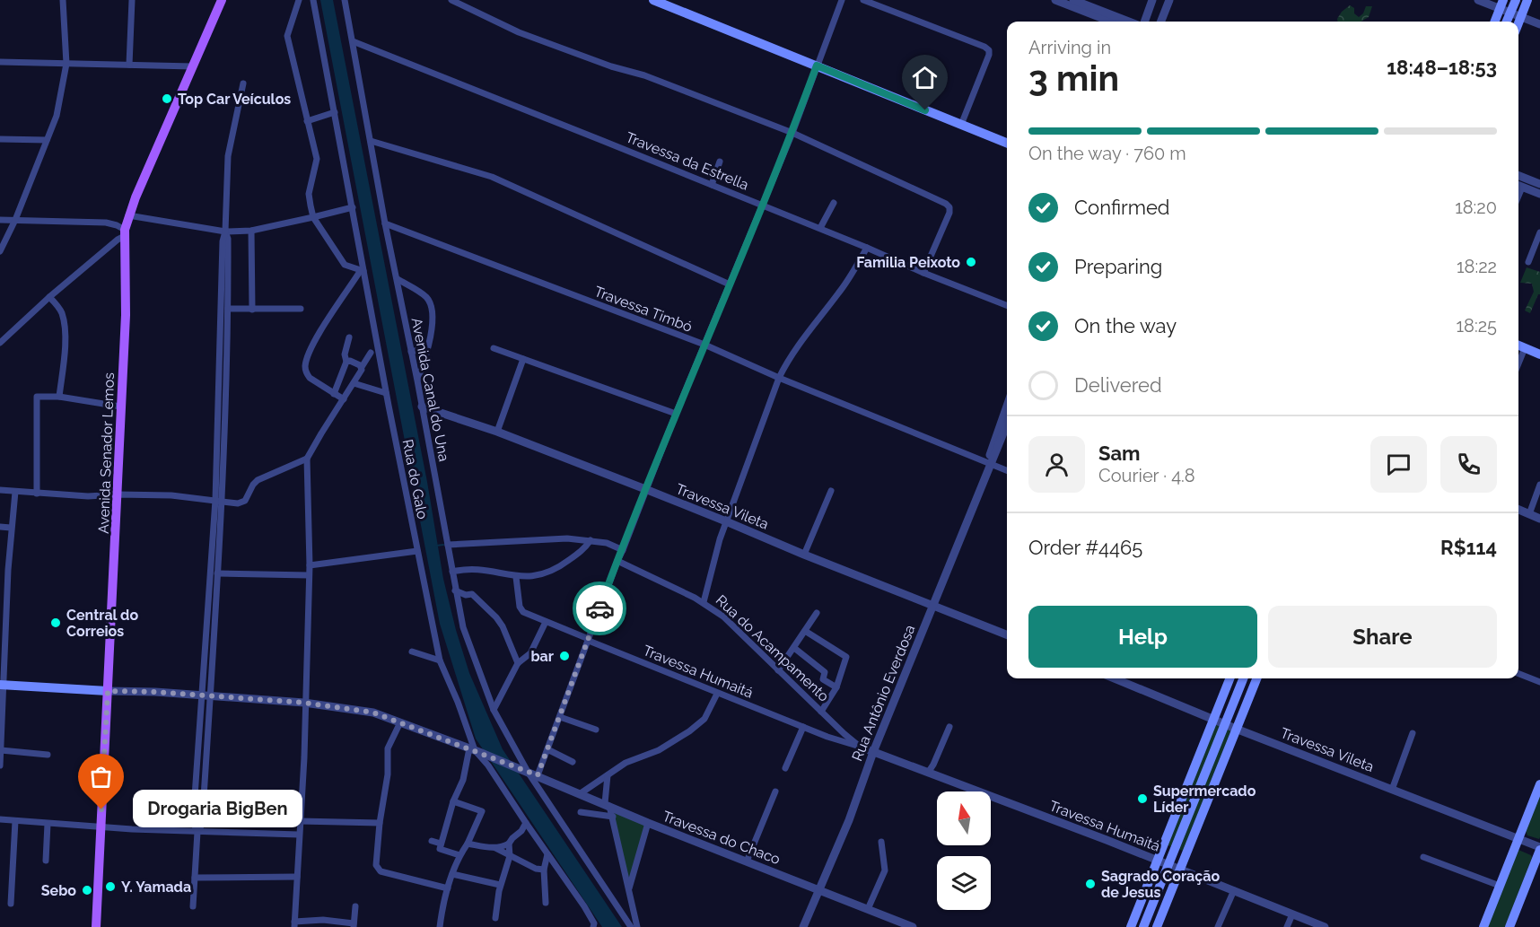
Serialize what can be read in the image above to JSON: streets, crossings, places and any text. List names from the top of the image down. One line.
{"streets":{"main road":["Avenida Senador Lemos"],"street":["Travessa da Estrella","Travessa Timbó","Avenida Canal do Una","Rua do Galo","Travessa Vileta","Rua do Acampamento","Travessa Humaitá","Rua Antônio Everdosa","Travessa do Chaco"]},"crossings":[["Travessa da Estrella","Avenida Canal do Una"],["Travessa Timbó","Avenida Canal do Una"],["Travessa Timbó","Rua Antônio Everdosa"],["Avenida Canal do Una","Travessa Vileta"],["Avenida Canal do Una","Travessa do Chaco"],["Avenida Senador Lemos","Travessa do Chaco"],["Rua do Galo","Travessa do Chaco"],["Travessa Vileta","Rua Antônio Everdosa"],["Rua do Acampamento","Travessa Humaitá"],["Rua do Acampamento","Rua Antônio Everdosa"],["Travessa Humaitá","Rua Antônio Everdosa"],["Rua Antônio Everdosa","Travessa do Chaco"]],"places":["Top Car Veículos","Familia Peixoto","Central do Correios","bar","Supermercado Líder","Drogaria BigBen","Sagrado Coração de Jesus","Y. Yamada","Sebo"],"north":"top","page":{"heading":["3 min","Arriving in","18:48–18:53"],"panel":["Sam","Courier · 4.8","Order #4465","R$114"],"bar":"On the way · 760 m","list":[["Confirmed","18:20"],["Preparing","18:22"],["On the way","18:25"],"Delivered"],"buttons":["Help","Share"],"bubble":"Drogaria BigBen"}}
